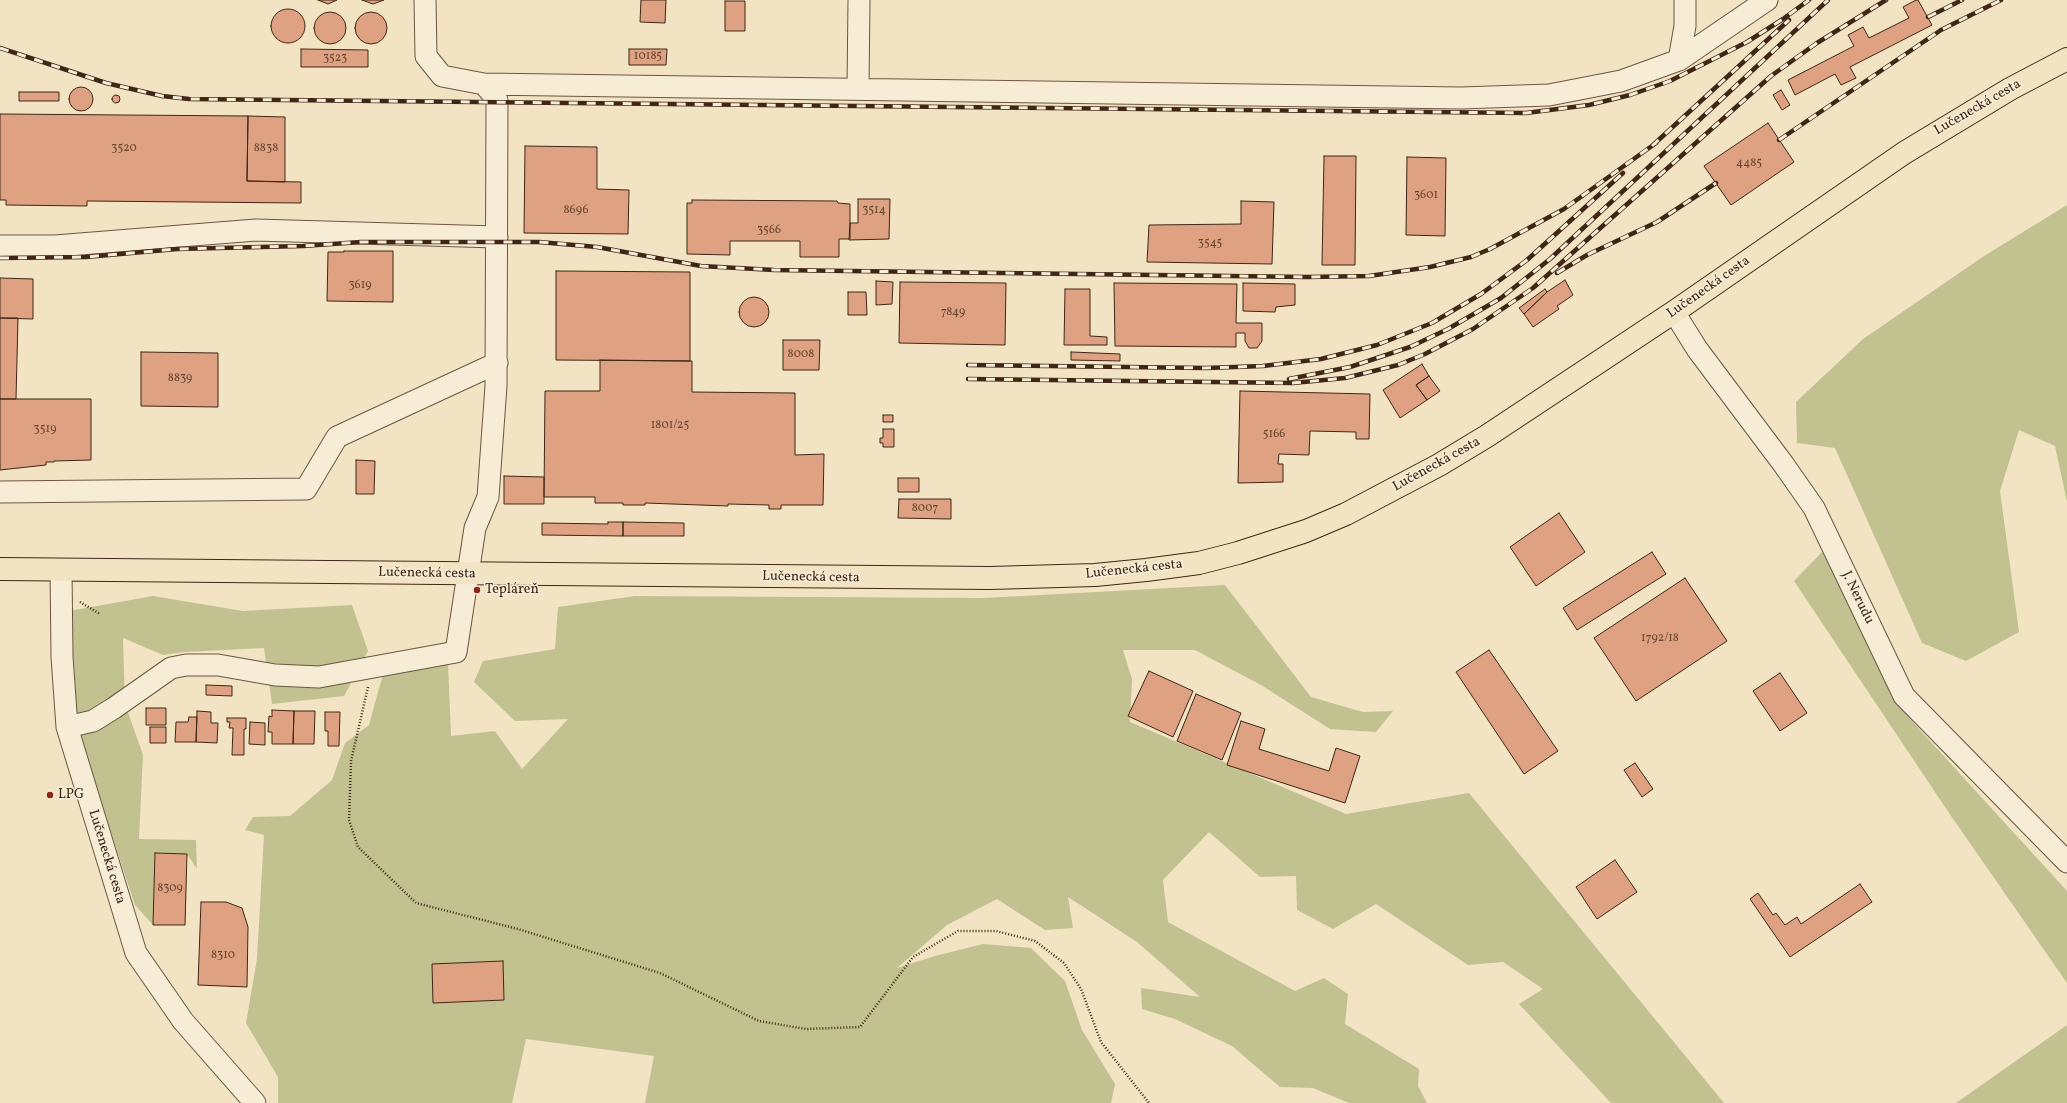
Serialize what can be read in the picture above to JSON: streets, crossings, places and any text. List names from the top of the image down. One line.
{"streets":{"main road":["Lučenecká cesta"],"street":["J. Nerudu"]},"crossings":[["Lučenecká cesta","J. Nerudu"]],"places":["Tepláreň","LPG"],"house_numbers":["10185","3523","3520","8838","4485","3601","8696","3514","3566","3545","3619","7849","8008","8839","1801/25","3519","5166","8007","1792/18","8309","8310"]}
